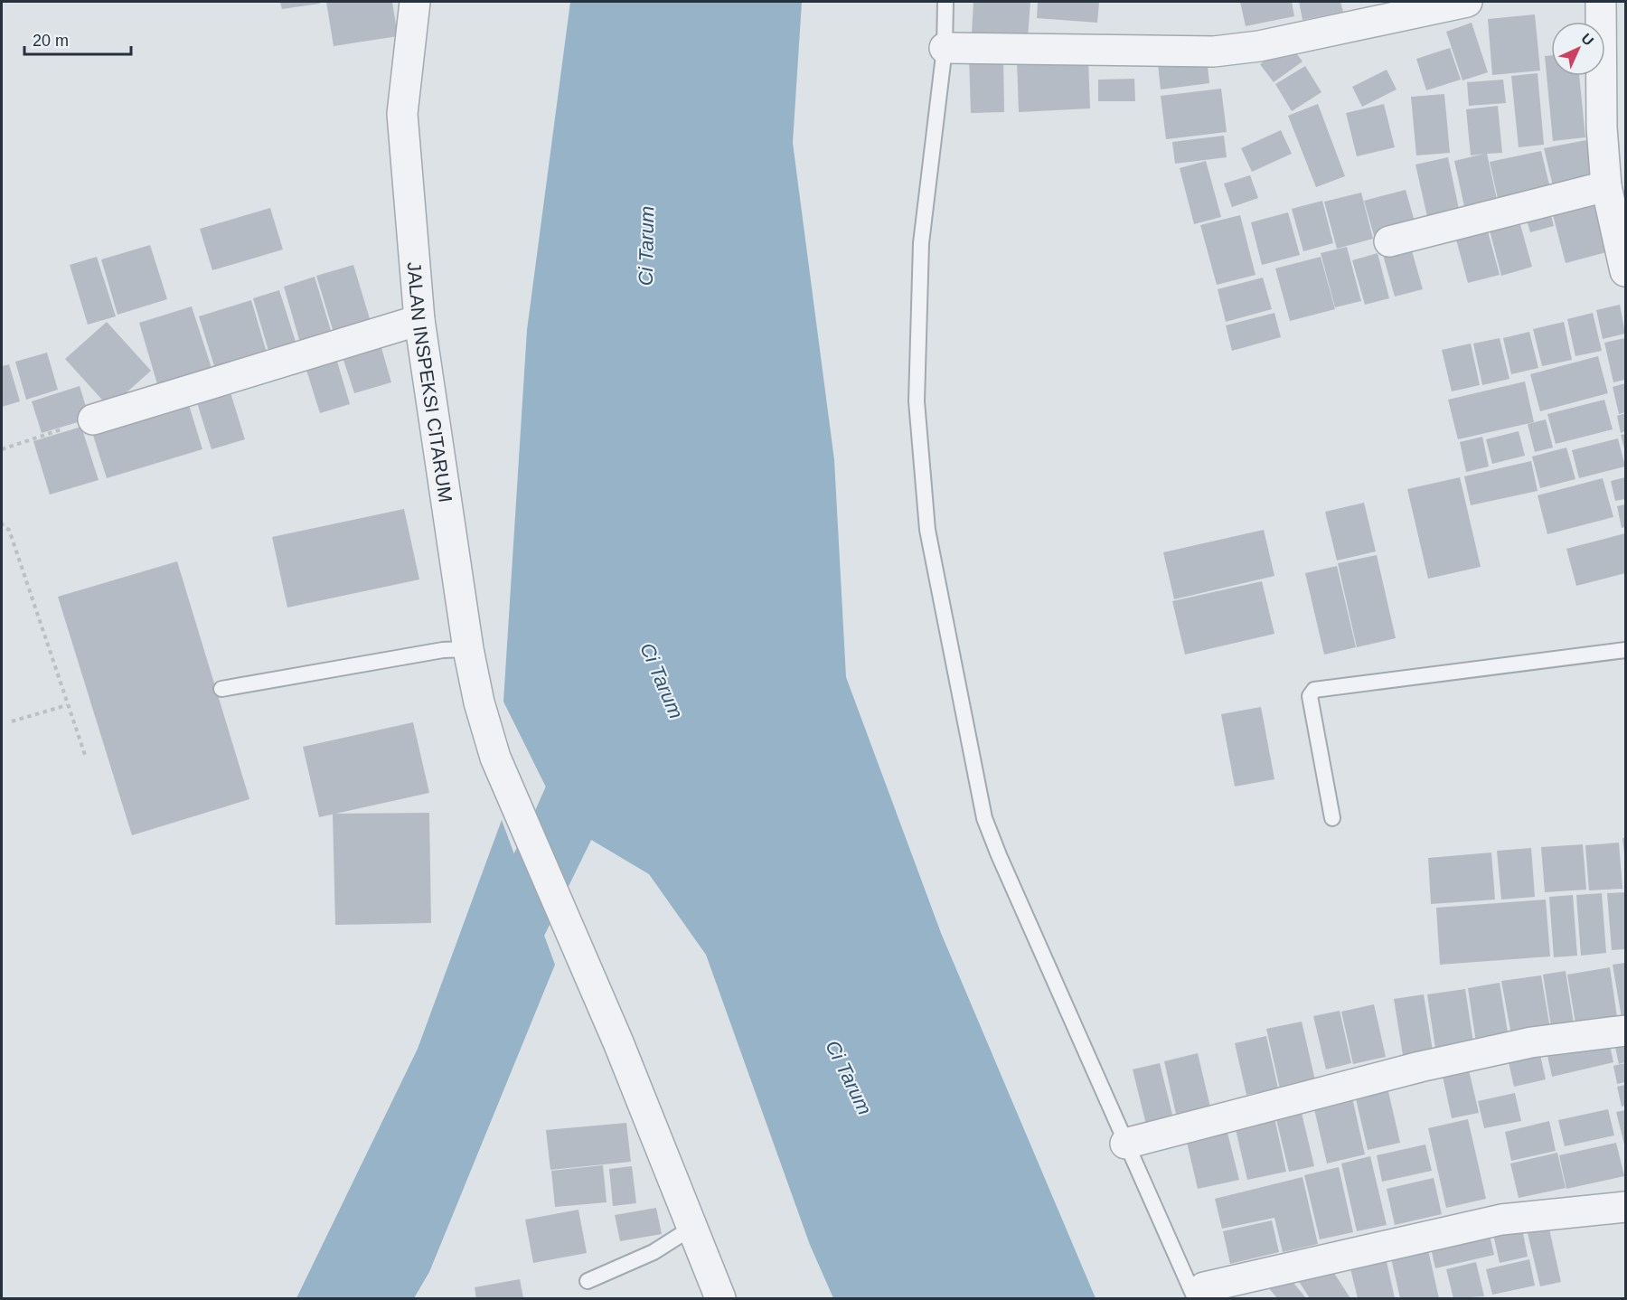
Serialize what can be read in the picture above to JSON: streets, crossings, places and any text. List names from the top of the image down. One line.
{"streets":{"street":["JALAN INSPEKSI CITARUM"]},"water":["Ci Tarum"],"scale_bar":"20 m","north":"top right"}
